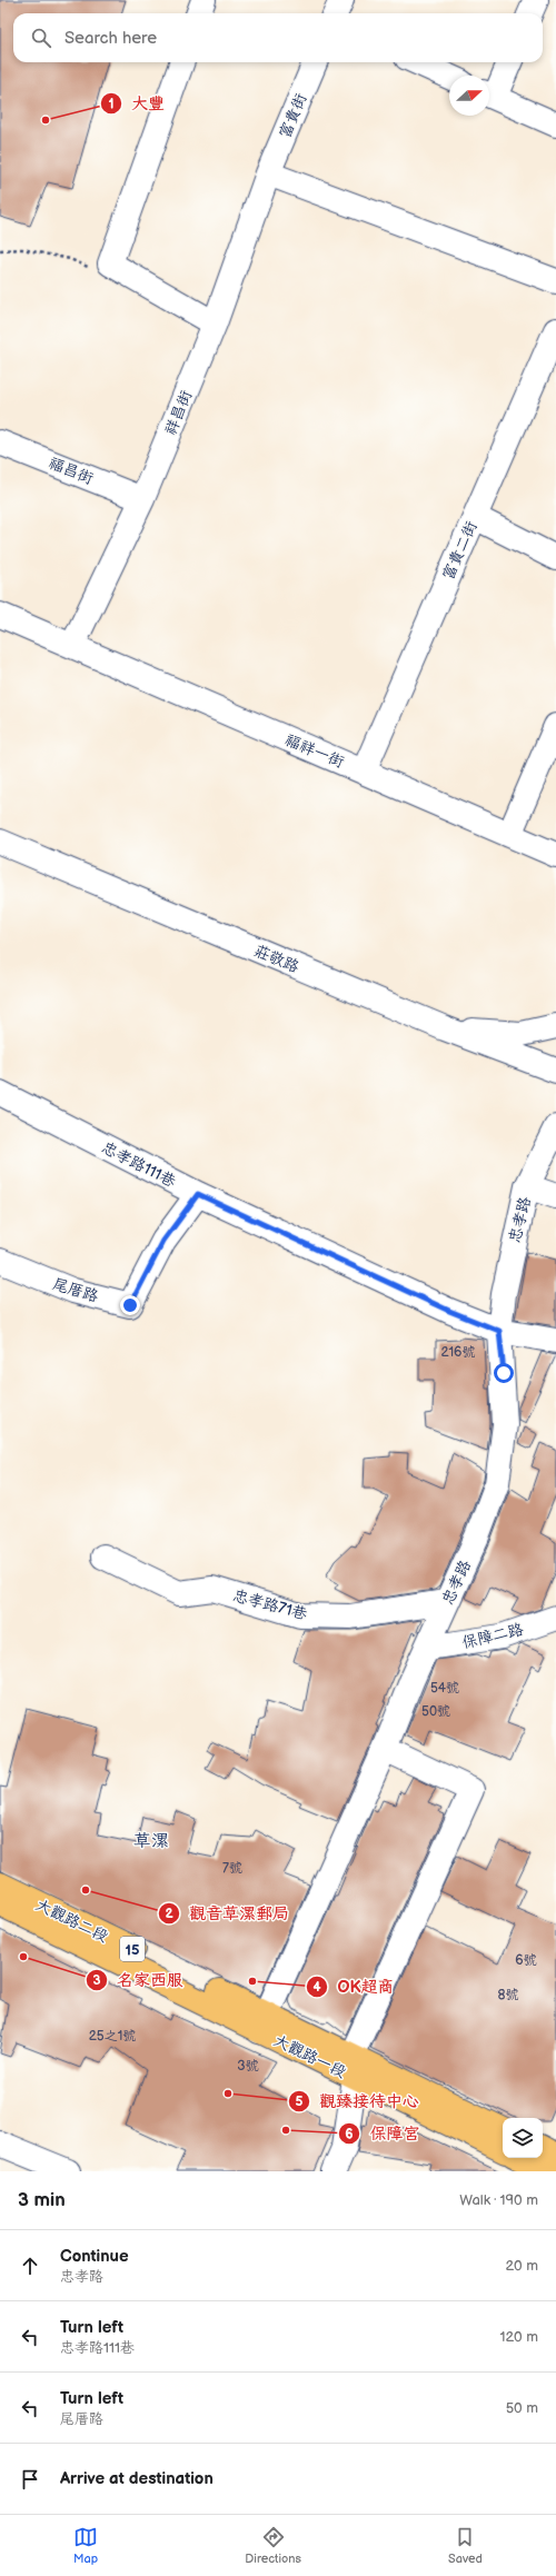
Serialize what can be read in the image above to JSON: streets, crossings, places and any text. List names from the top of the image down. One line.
{"streets":{"main road":["大觀路二段","15","大觀路一段"],"street":["富貴街","祥昌街","福昌街","富貴二街","福祥一街","莊敬路","忠孝路111巷","忠孝路","尾厝路","忠孝路71巷","保障二路"]},"crossings":[["富貴街","祥昌街"],["祥昌街","福昌街"],["祥昌街","福祥一街"],["富貴二街","福祥一街"],["忠孝路111巷","忠孝路"],["忠孝路111巷","尾厝路"],["忠孝路","忠孝路71巷"],["忠孝路","保障二路"],["忠孝路","大觀路二段"],["忠孝路","大觀路一段"],["大觀路二段","大觀路一段"]],"districts":["草漯"],"places":["大豐","觀音草漯郵局","名家西服","OK超商","觀臻接待中心","保障宮"],"house_numbers":["216號","54號","50號","7號","6號","8號","25之1號","3號"],"north":"right","page":{"search":"Search here","heading":["3 min","Walk · 190 m"],"list":[["Continue","忠孝路","20 m"],["Turn left","忠孝路111巷","120 m"],["Turn left","尾厝路","50 m"],"Arrive at destination"],"nav":["Map","Directions","Saved"]}}
